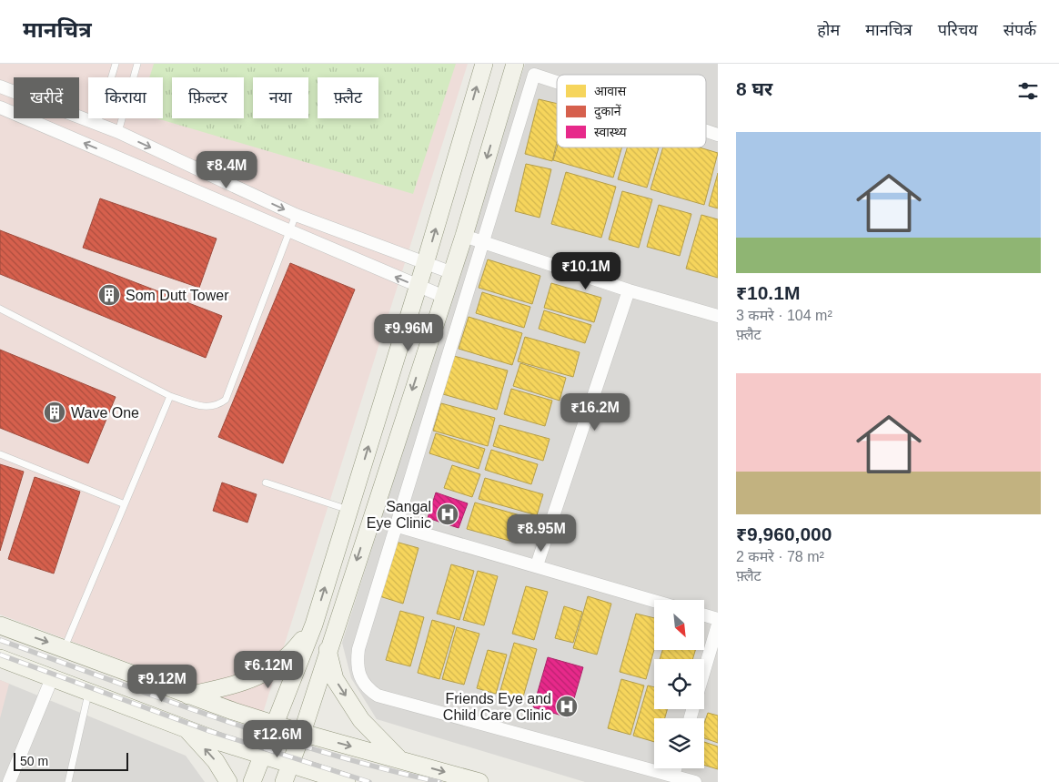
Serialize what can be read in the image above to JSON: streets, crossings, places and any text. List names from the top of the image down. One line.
{"places":{"building":["Som Dutt Tower","Wave One"],"hospital":["Sangal Eye Clinic","Friends Eye and Child Care Clinic"]},"legend":["आवास","दुकानें","स्वास्थ्य"],"scale_bar":"50 m","north":"bottom right","page":{"header":"मानचित्र","nav":["होम","मानचित्र","परिचय","संपर्क"],"heading":"8 घर","chip":["खरीदें","किराया","फ़िल्टर","नया","फ़्लैट"],"list":[{"name":"₹10.1M","note":"3 कमरे · 104 m² · फ़्लैट"},{"name":"₹9,960,000","note":"2 कमरे · 78 m² · फ़्लैट"}],"price":["₹8.4M","₹10.1M","₹9.96M","₹16.2M","₹8.95M","₹6.12M","₹9.12M","₹12.6M"],"scale":"50 m"}}
